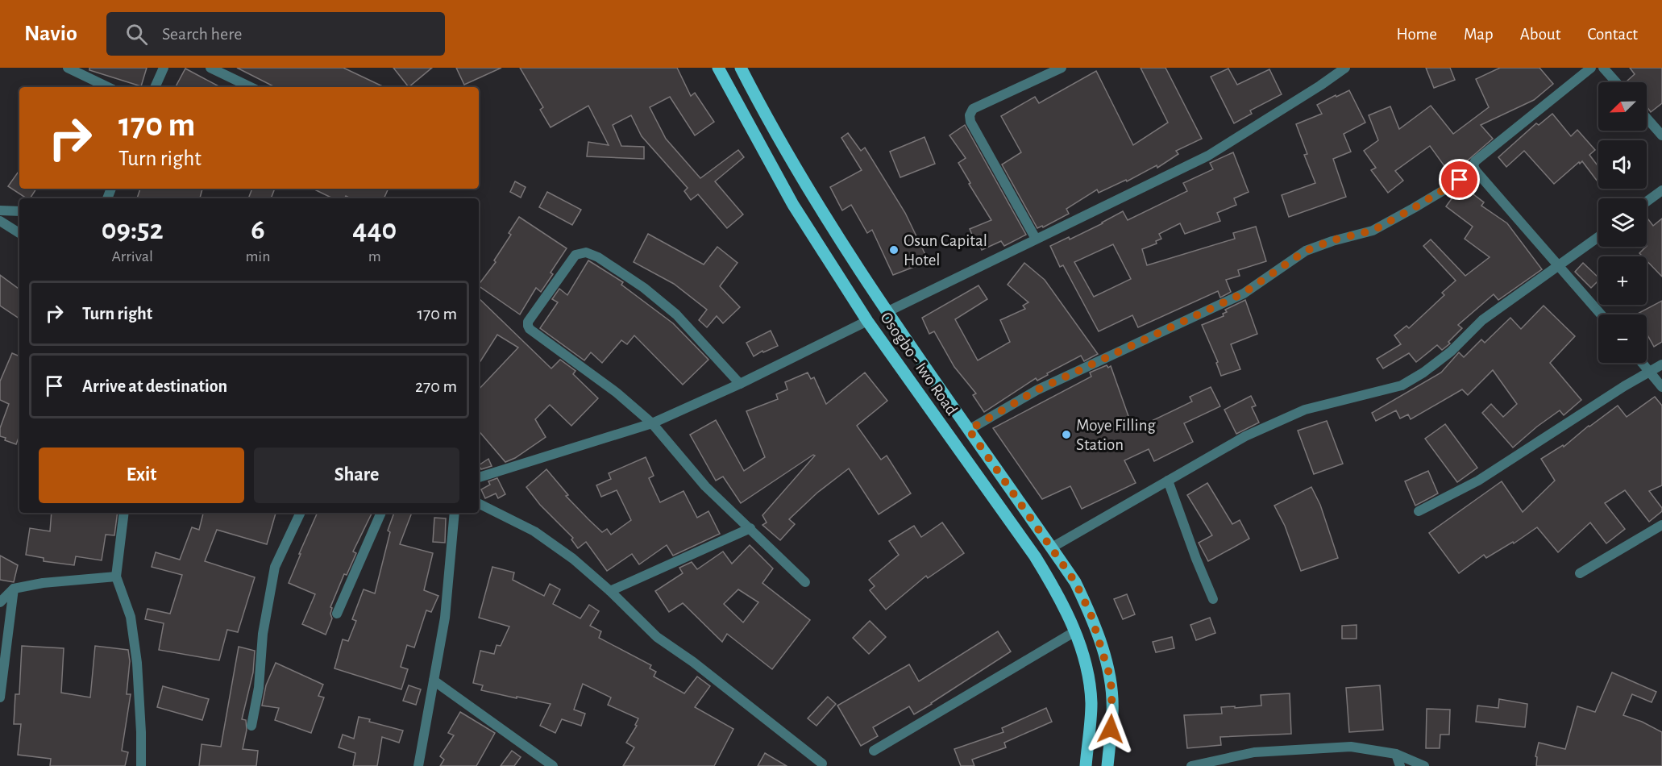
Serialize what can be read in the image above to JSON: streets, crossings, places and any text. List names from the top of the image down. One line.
{"streets":{"main road":["Osogbo - Iwo Road"]},"places":["Osun Capital Hotel","Moye Filling Station"],"north":"bottom left","page":{"header":"Navio","search":"Search here","nav":["Home","Map","About","Contact"],"map_buttons":["+","−"],"turn":["170 m","Turn right"],"eta":["09:52","Arrival","6","min","440","m"],"list":[{"name":"Turn right","value":"170 m"},{"name":"Arrive at destination","value":"270 m"}],"buttons":["Exit","Share"]}}
